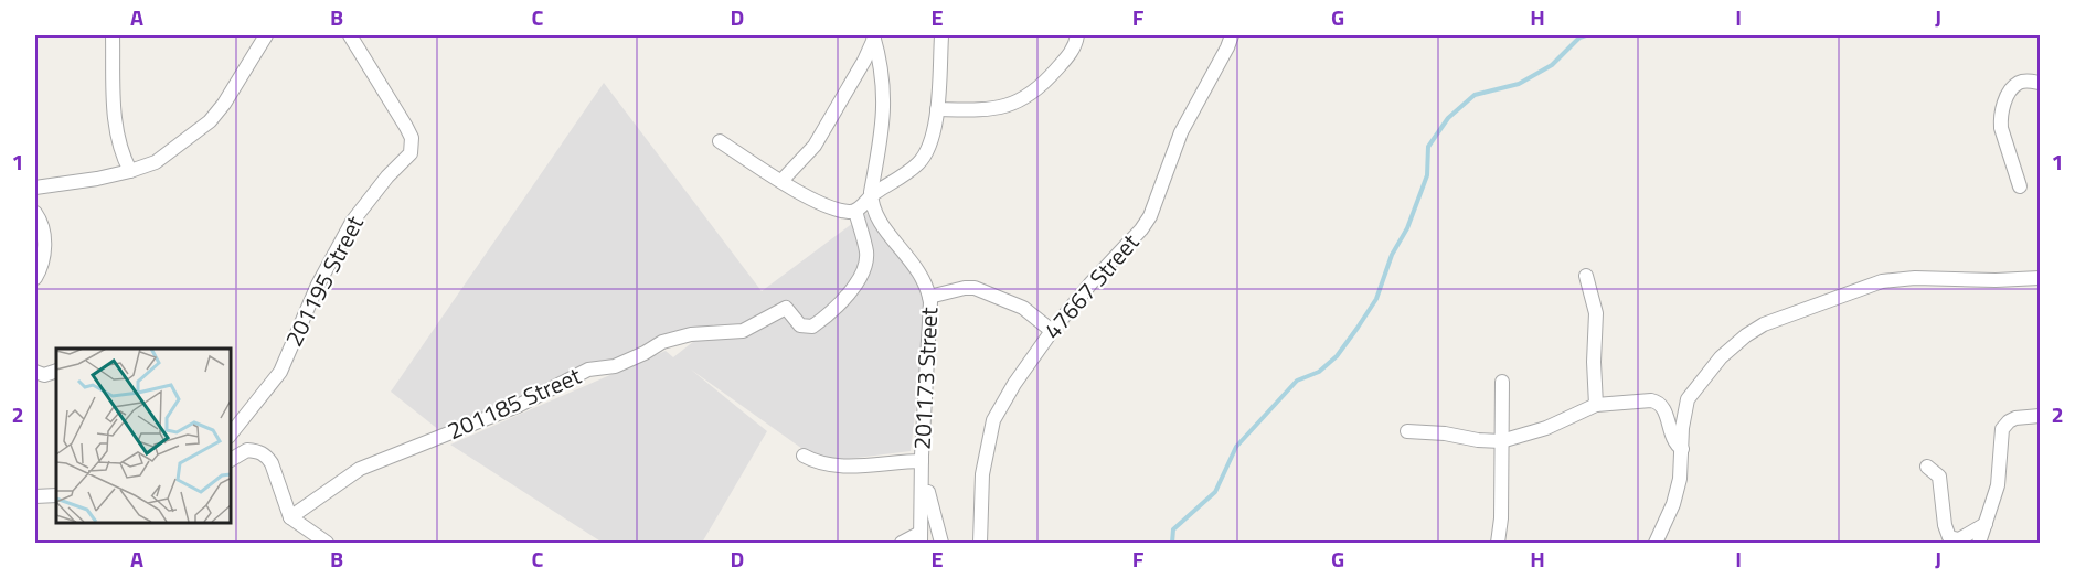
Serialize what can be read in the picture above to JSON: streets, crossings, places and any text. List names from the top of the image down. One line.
{"streets":{"street":["201195 Street","47667 Street","201173 Street","201185 Street"]},"grid":{"columns":["A","B","C","D","E","F","G","H","I","J"],"rows":["1","2"]}}
